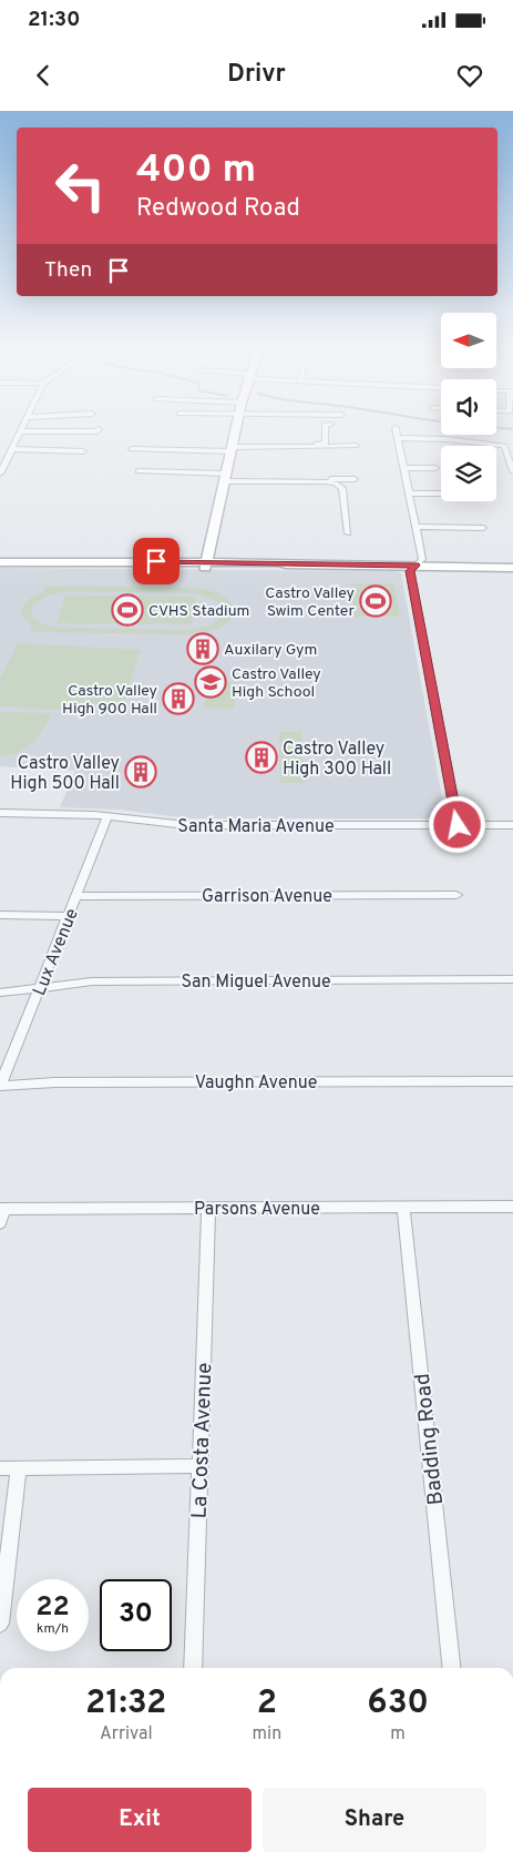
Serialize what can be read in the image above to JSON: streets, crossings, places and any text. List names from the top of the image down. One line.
{"streets":{"street":["Santa Maria Avenue","Garrison Avenue","Lux Avenue","San Miguel Avenue","Vaughn Avenue","Parsons Avenue","Badding Road","La Costa Avenue"]},"crossings":[["Santa Maria Avenue","Lux Avenue"],["Garrison Avenue","Lux Avenue"],["Lux Avenue","San Miguel Avenue"],["Lux Avenue","Vaughn Avenue"],["Parsons Avenue","Badding Road"],["Parsons Avenue","La Costa Avenue"]],"places":{"sports":["Castro Valley Swim Center","CVHS Stadium"],"building":["Auxilary Gym","Castro Valley High 900 Hall","Castro Valley High 300 Hall","Castro Valley High 500 Hall"],"school or university":["Castro Valley High School"]},"north":"left","page":{"status":"21:30","header":"Drivr","turn":["400 m","Redwood Road"],"then":"Then","speed":"22 km/h","limit":"30","eta":["21:32","Arrival","2","min","630","m"],"buttons":["Exit","Share"]}}
